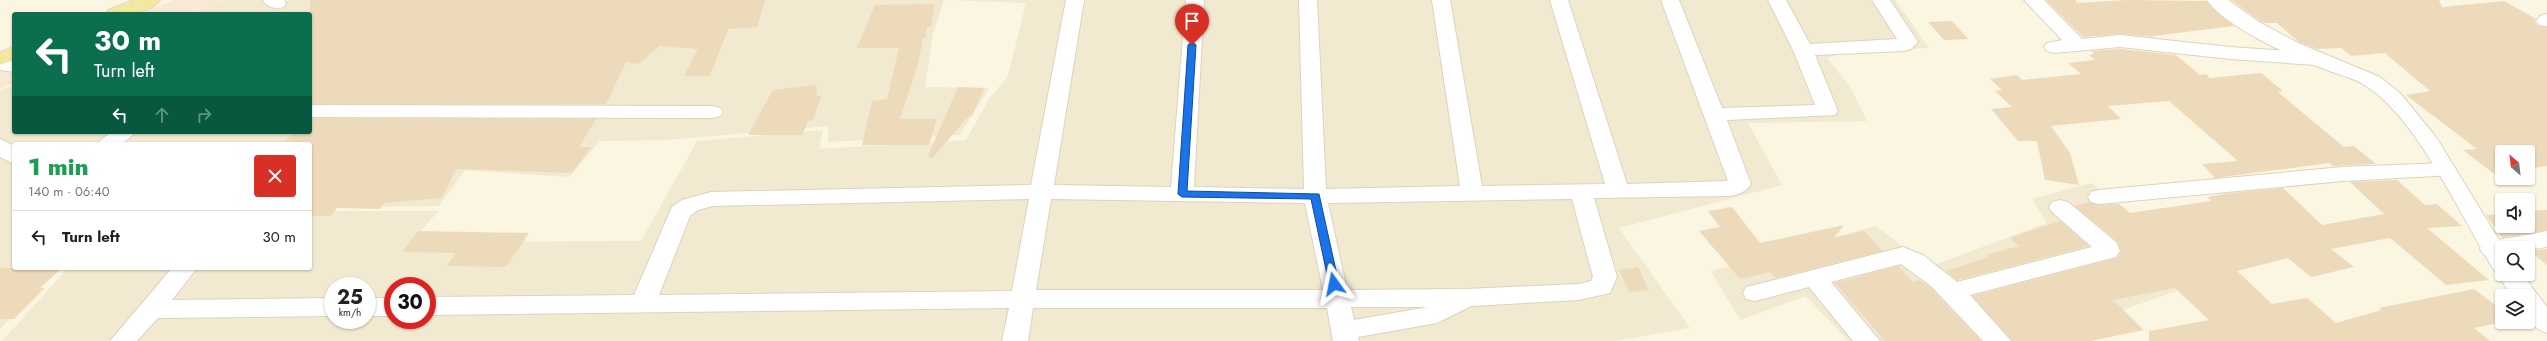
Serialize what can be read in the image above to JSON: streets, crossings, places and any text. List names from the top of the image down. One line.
{"north":"top left","page":{"turn":["30 m","Turn left"],"heading":["1 min","140 m · 06:40"],"list":[{"name":"Turn left","value":"30 m"}],"speed":"25 km/h","limit":"30"}}
